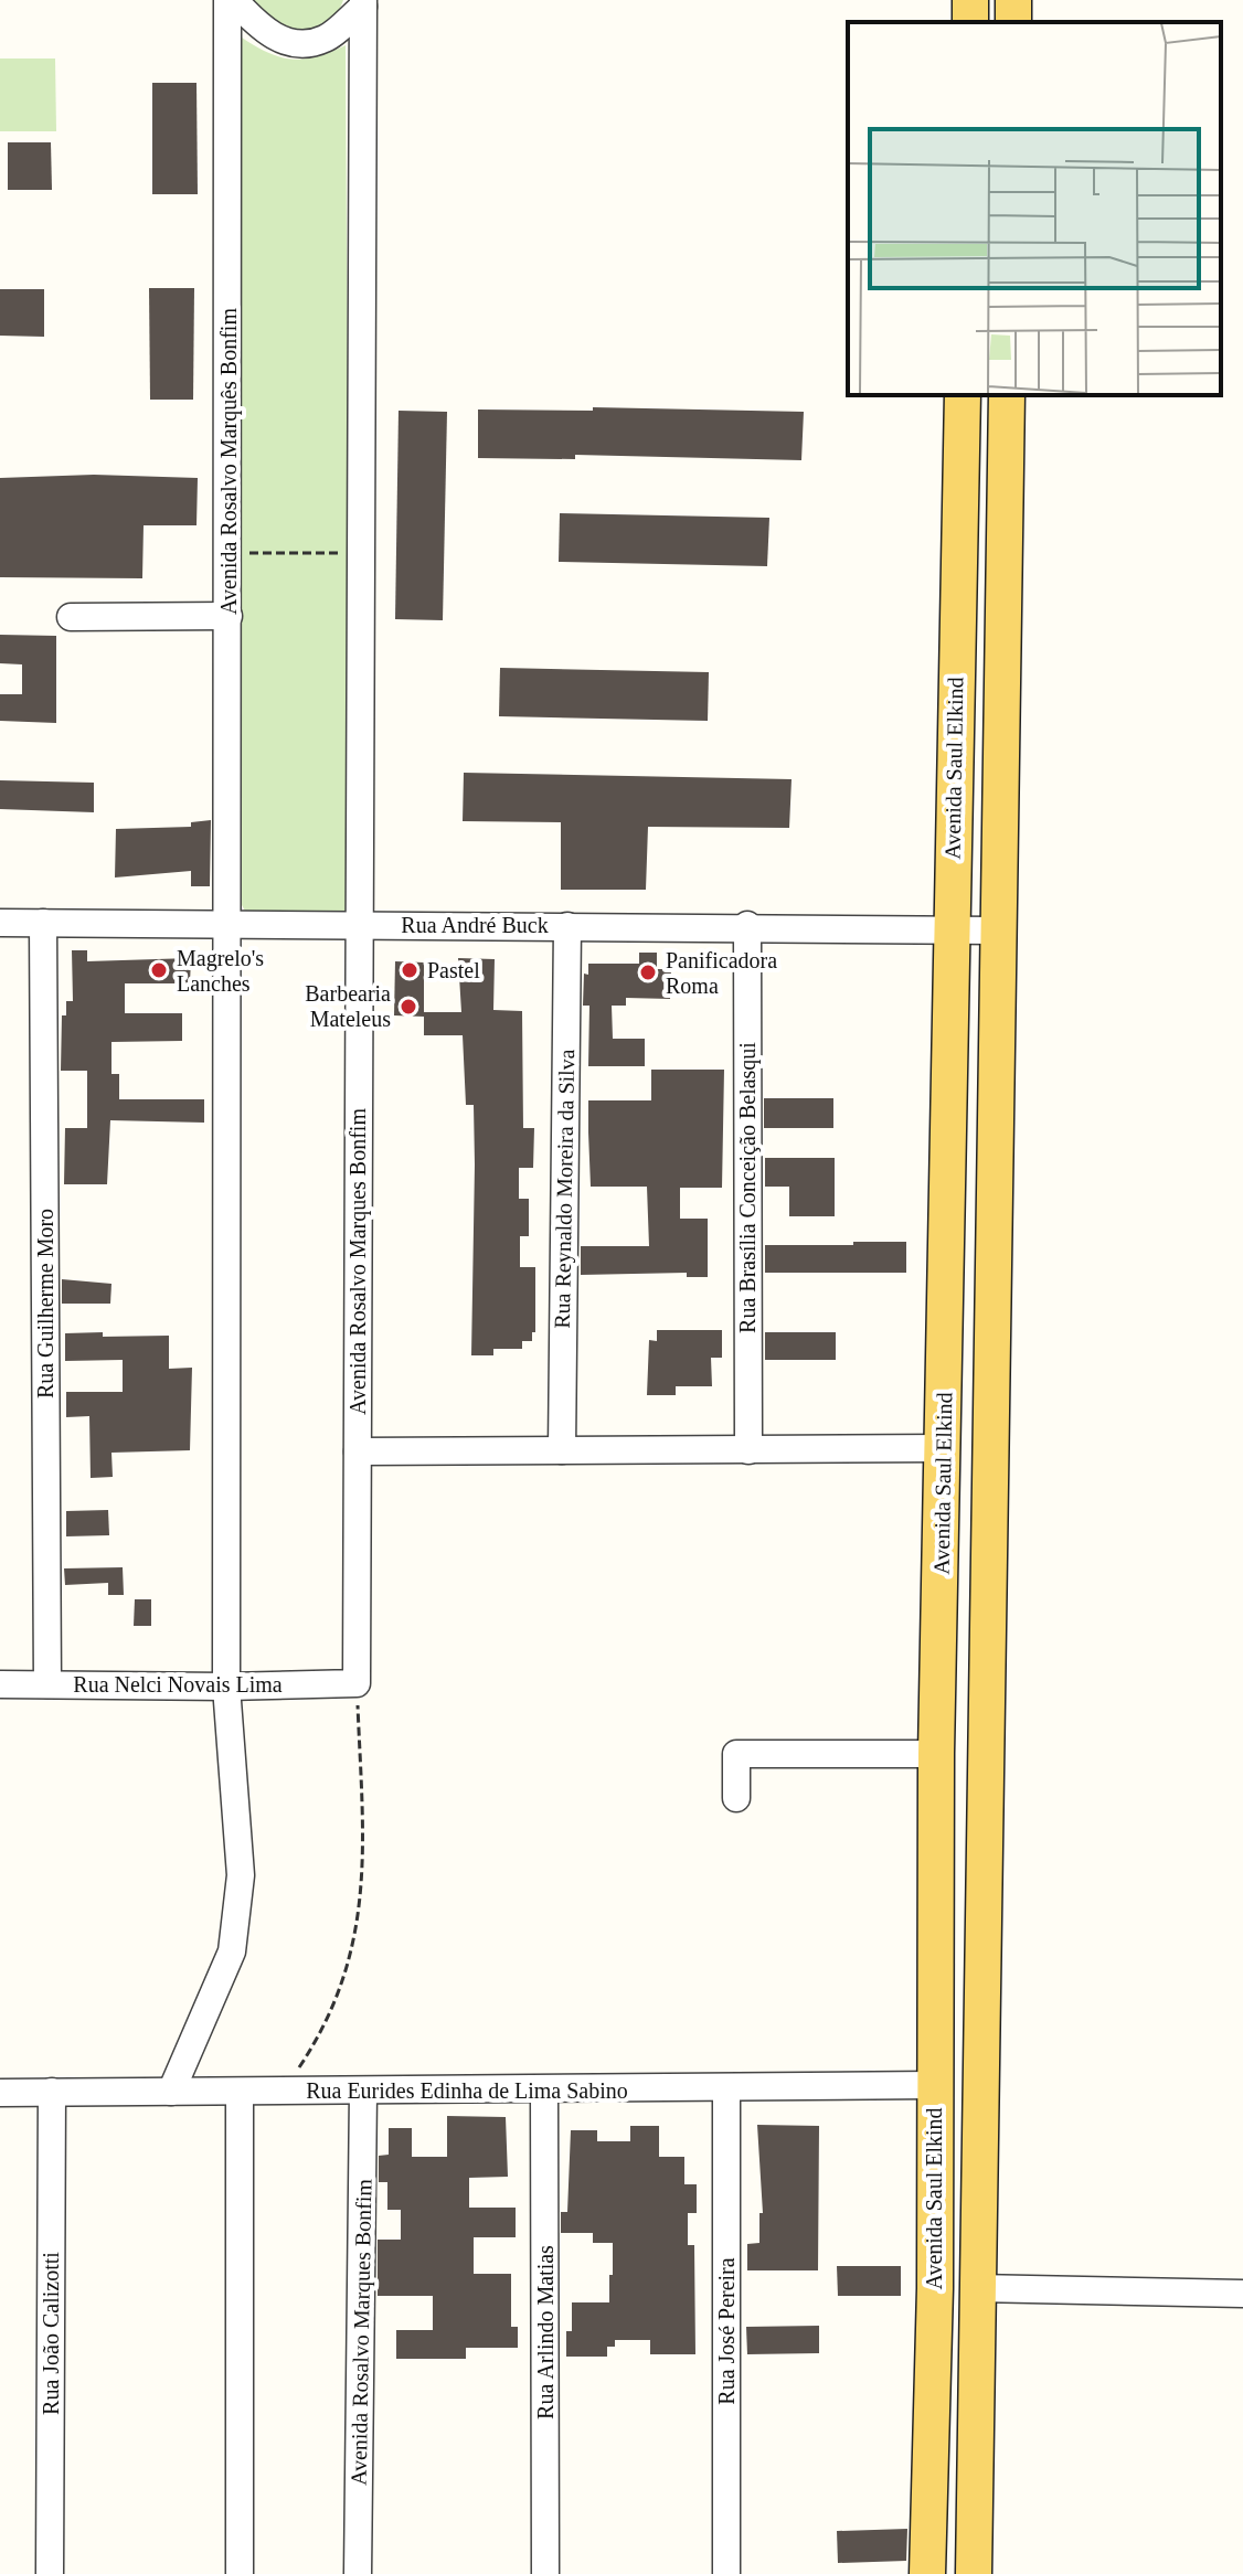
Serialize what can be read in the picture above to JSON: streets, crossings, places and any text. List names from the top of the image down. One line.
{"streets":{"main road":["Avenida Saul Elkind"],"street":["Avenida Rosalvo Marquês Bonfim","Rua André Buck","Rua Brasília Conceição Belasqui","Rua Reynaldo Moreira da Silva","Avenida Rosalvo Marques Bonfim","Rua Guilherme Moro","Rua Nelci Novais Lima","Rua Eurides Edinha de Lima Sabino","Rua José Pereira","Rua Arlindo Matias","Rua João Calizotti"]},"crossings":[["Avenida Rosalvo Marquês Bonfim","Rua André Buck"],["Avenida Saul Elkind","Rua André Buck"],["Avenida Saul Elkind","Rua Eurides Edinha de Lima Sabino"],["Rua André Buck","Rua Brasília Conceição Belasqui"],["Rua André Buck","Rua Reynaldo Moreira da Silva"],["Rua André Buck","Avenida Rosalvo Marques Bonfim"],["Rua André Buck","Rua Guilherme Moro"],["Avenida Rosalvo Marques Bonfim","Rua Nelci Novais Lima"],["Avenida Rosalvo Marques Bonfim","Rua Eurides Edinha de Lima Sabino"],["Rua Guilherme Moro","Rua Nelci Novais Lima"],["Rua Eurides Edinha de Lima Sabino","Rua José Pereira"],["Rua Eurides Edinha de Lima Sabino","Rua Arlindo Matias"],["Rua Eurides Edinha de Lima Sabino","Rua João Calizotti"]],"places":["Magrelo's Lanches","Pastel","Panificadora Roma","Barbearia Mateleus"]}
